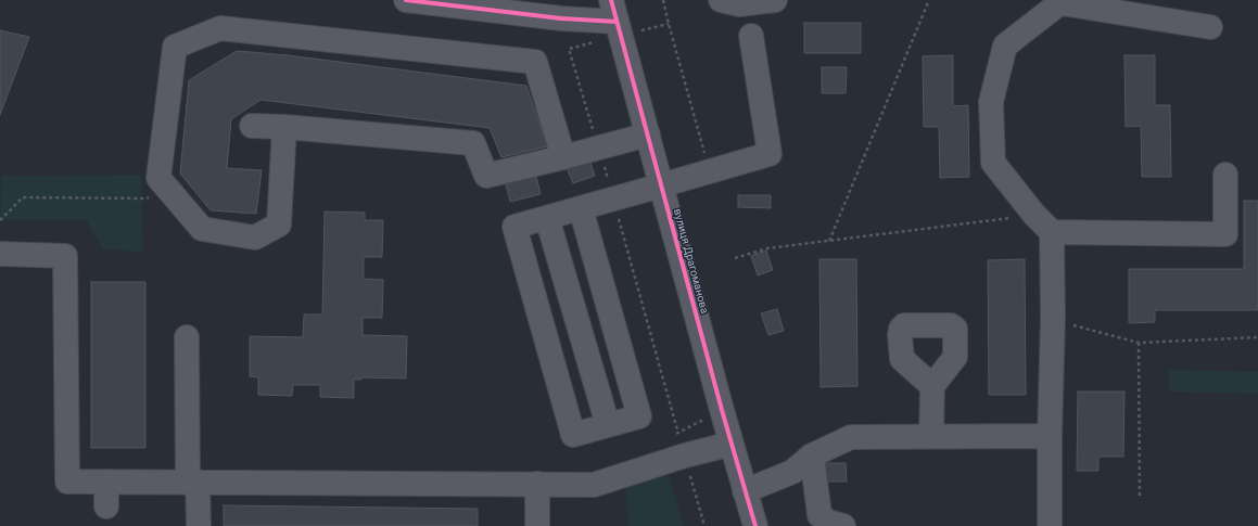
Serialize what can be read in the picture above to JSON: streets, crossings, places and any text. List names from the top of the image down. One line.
{"streets":{"street":["вулиця Драгоманова"]}}
